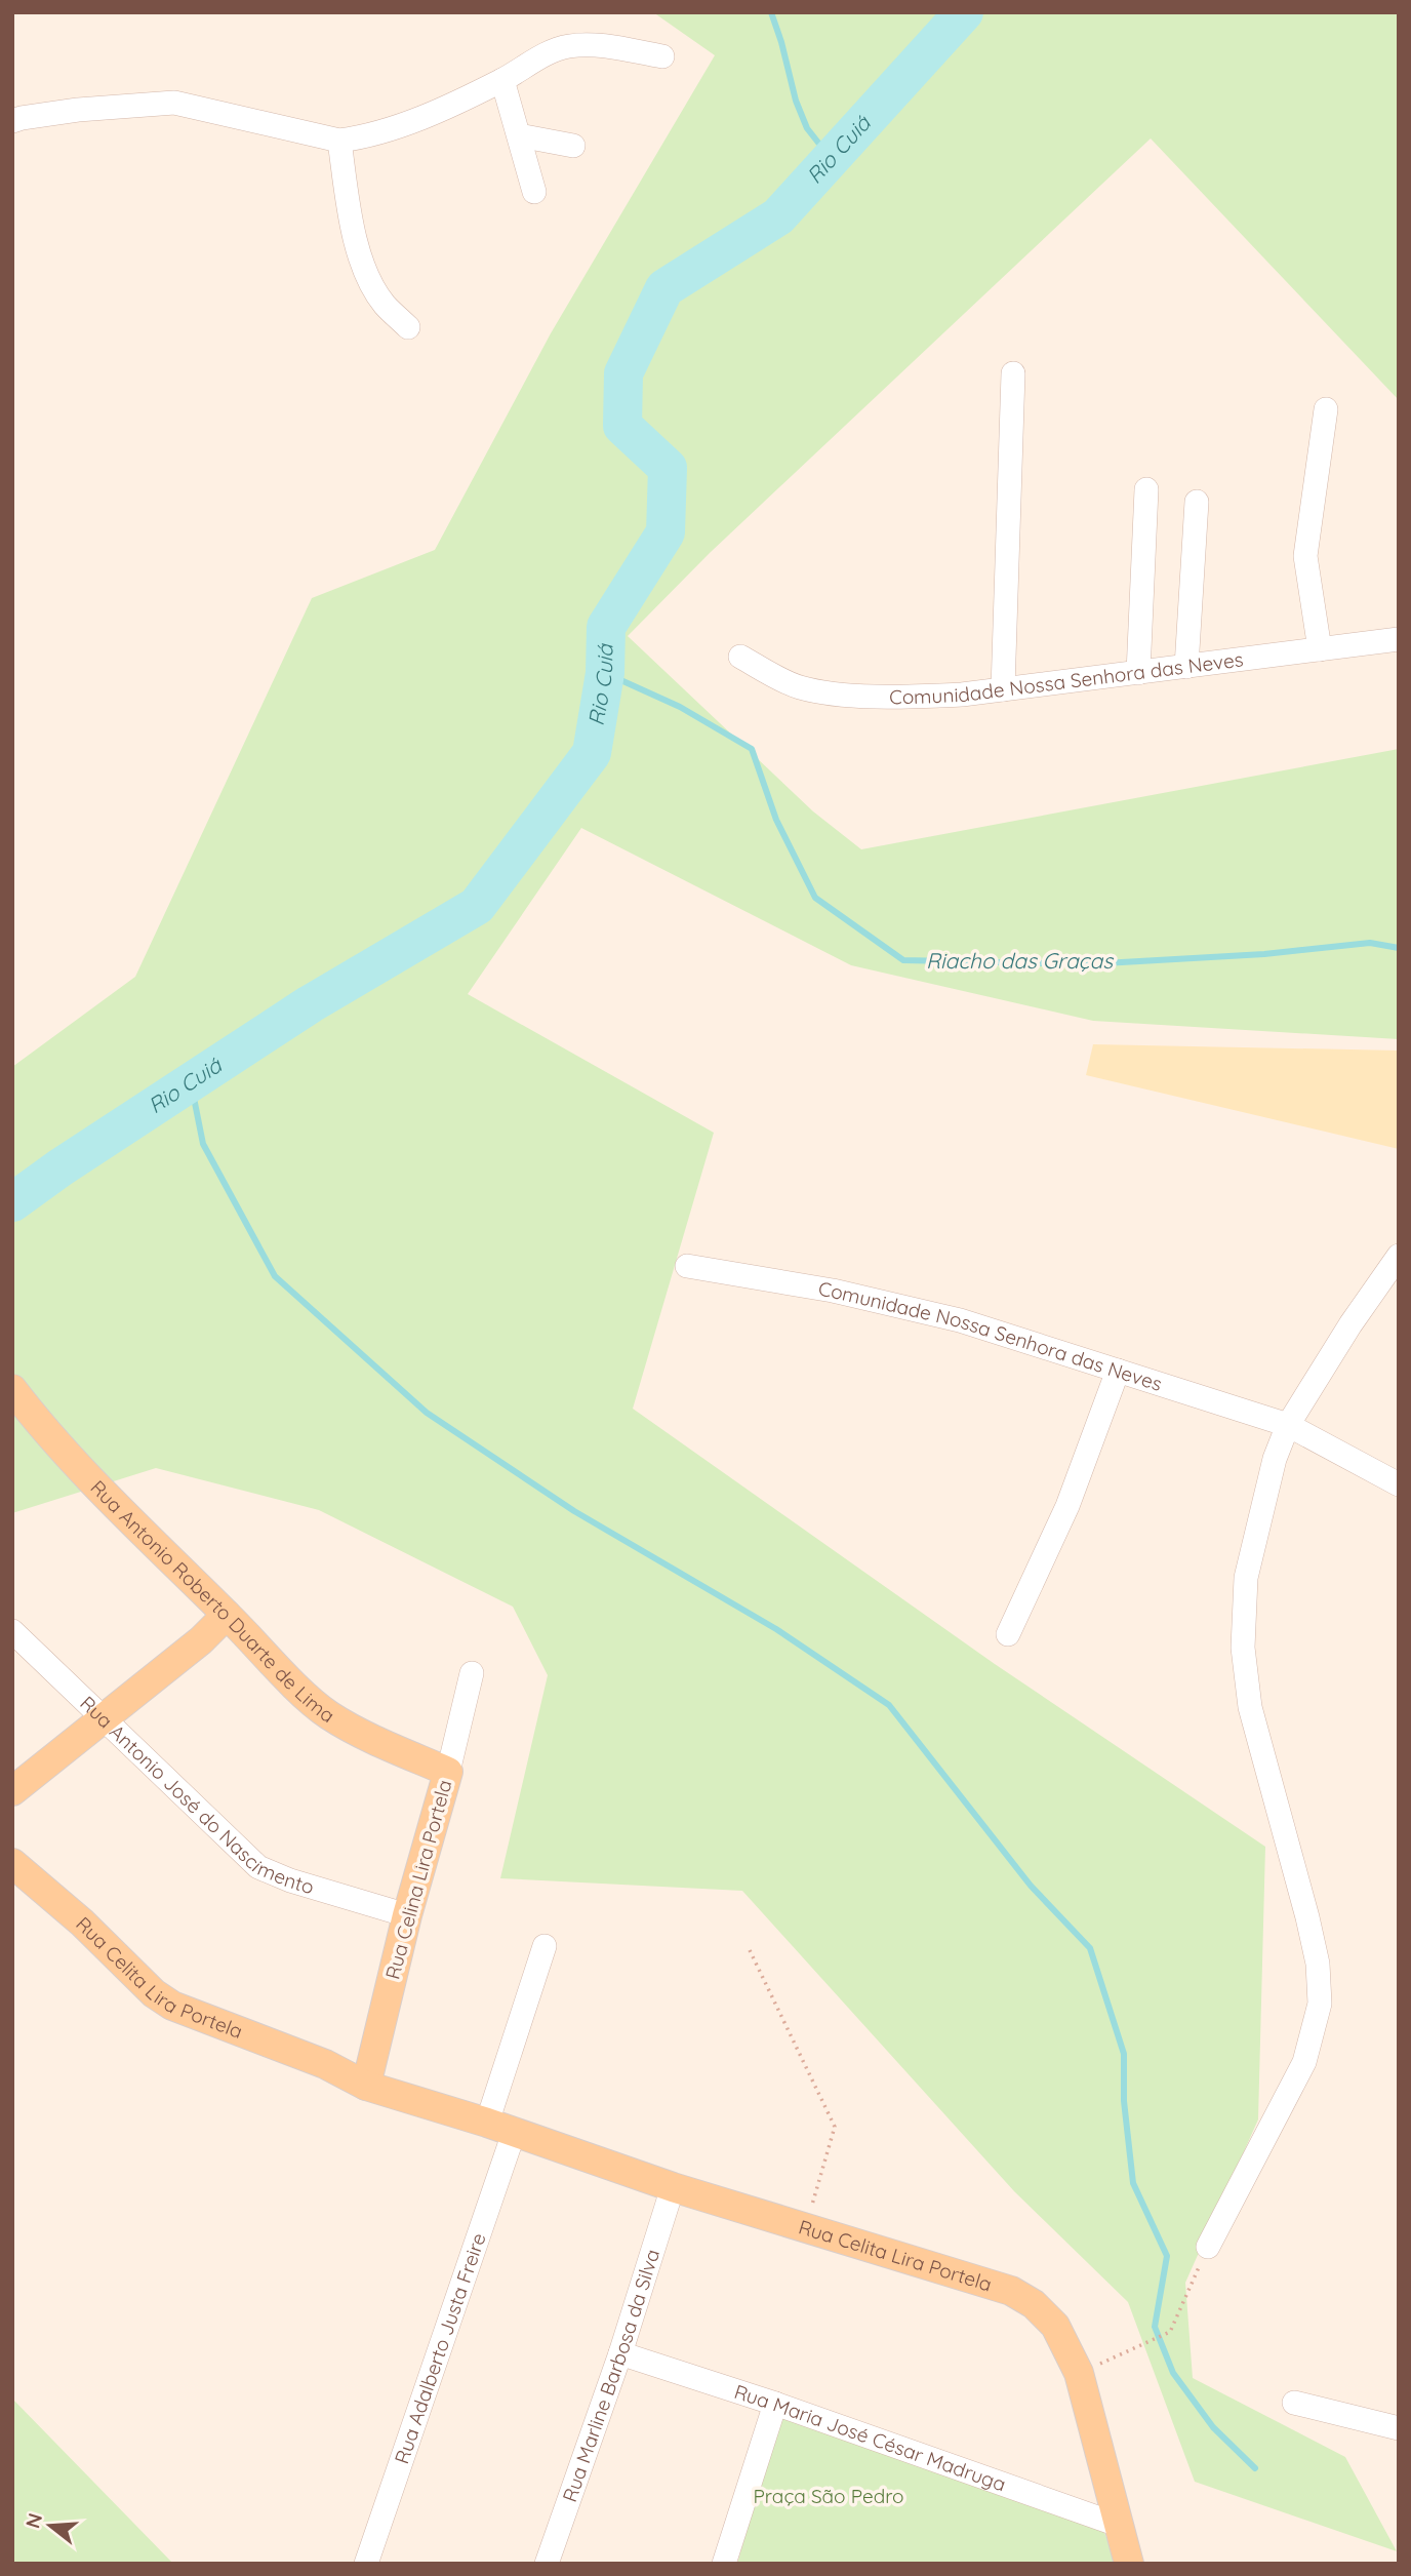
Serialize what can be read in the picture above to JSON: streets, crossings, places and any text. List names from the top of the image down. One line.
{"streets":{"main road":["Rua Antonio Roberto Duarte de Lima","Rua Celina Lira Portela","Rua Celita Lira Portela"],"street":["Comunidade Nossa Senhora das Neves","Rua Antonio José do Nascimento","Rua Adalberto Justa Freire","Rua Marline Barbosa da Silva","Rua Maria José César Madruga"]},"crossings":[["Rua Antonio Roberto Duarte de Lima","Rua Celina Lira Portela"],["Rua Antonio José do Nascimento","Rua Celina Lira Portela"],["Rua Celina Lira Portela","Rua Celita Lira Portela"],["Rua Celita Lira Portela","Rua Adalberto Justa Freire"],["Rua Celita Lira Portela","Rua Marline Barbosa da Silva"],["Rua Celita Lira Portela","Rua Maria José César Madruga"],["Rua Marline Barbosa da Silva","Rua Maria José César Madruga"]],"water":["Rio Cuiá","Riacho das Graças"],"parks":["Praça São Pedro"],"north":"left"}
